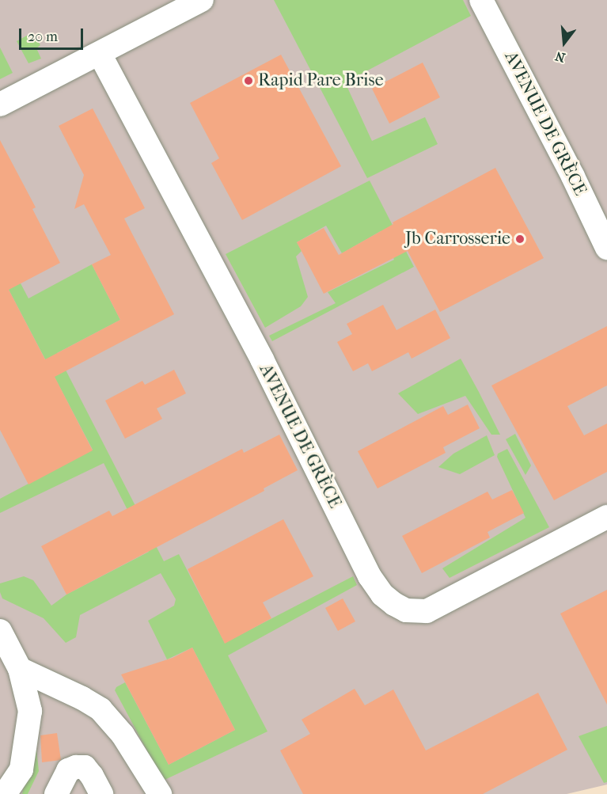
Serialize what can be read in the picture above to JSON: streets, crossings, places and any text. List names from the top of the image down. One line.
{"streets":{"street":["AVENUE DE GRÈCE"]},"places":["Rapid Pare Brise","Jb Carrosserie"],"scale_bar":"20 m","north":"bottom"}
